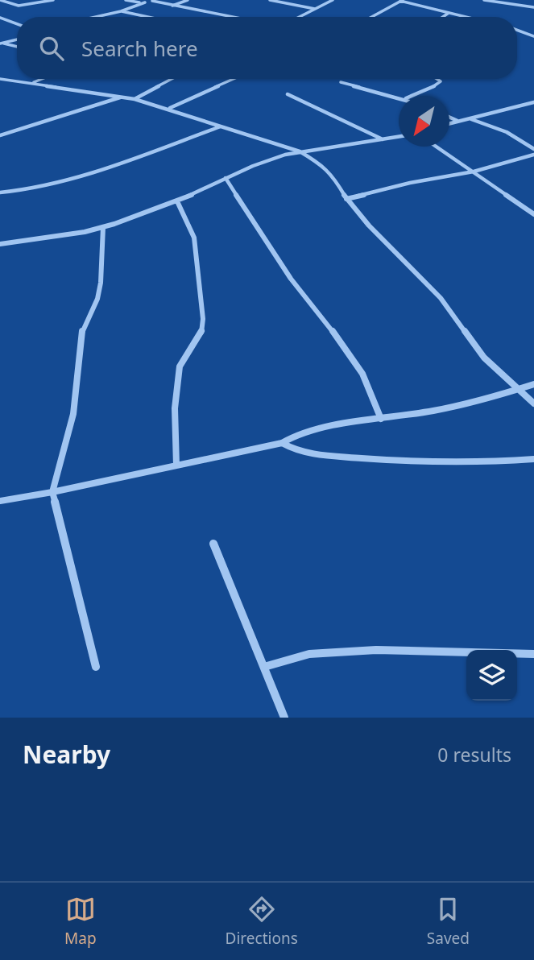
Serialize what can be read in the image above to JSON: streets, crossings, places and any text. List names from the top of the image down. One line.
{"north":"bottom left","page":{"search":"Search here","heading":["Nearby","0 results"],"nav":["Map","Directions","Saved"]}}
